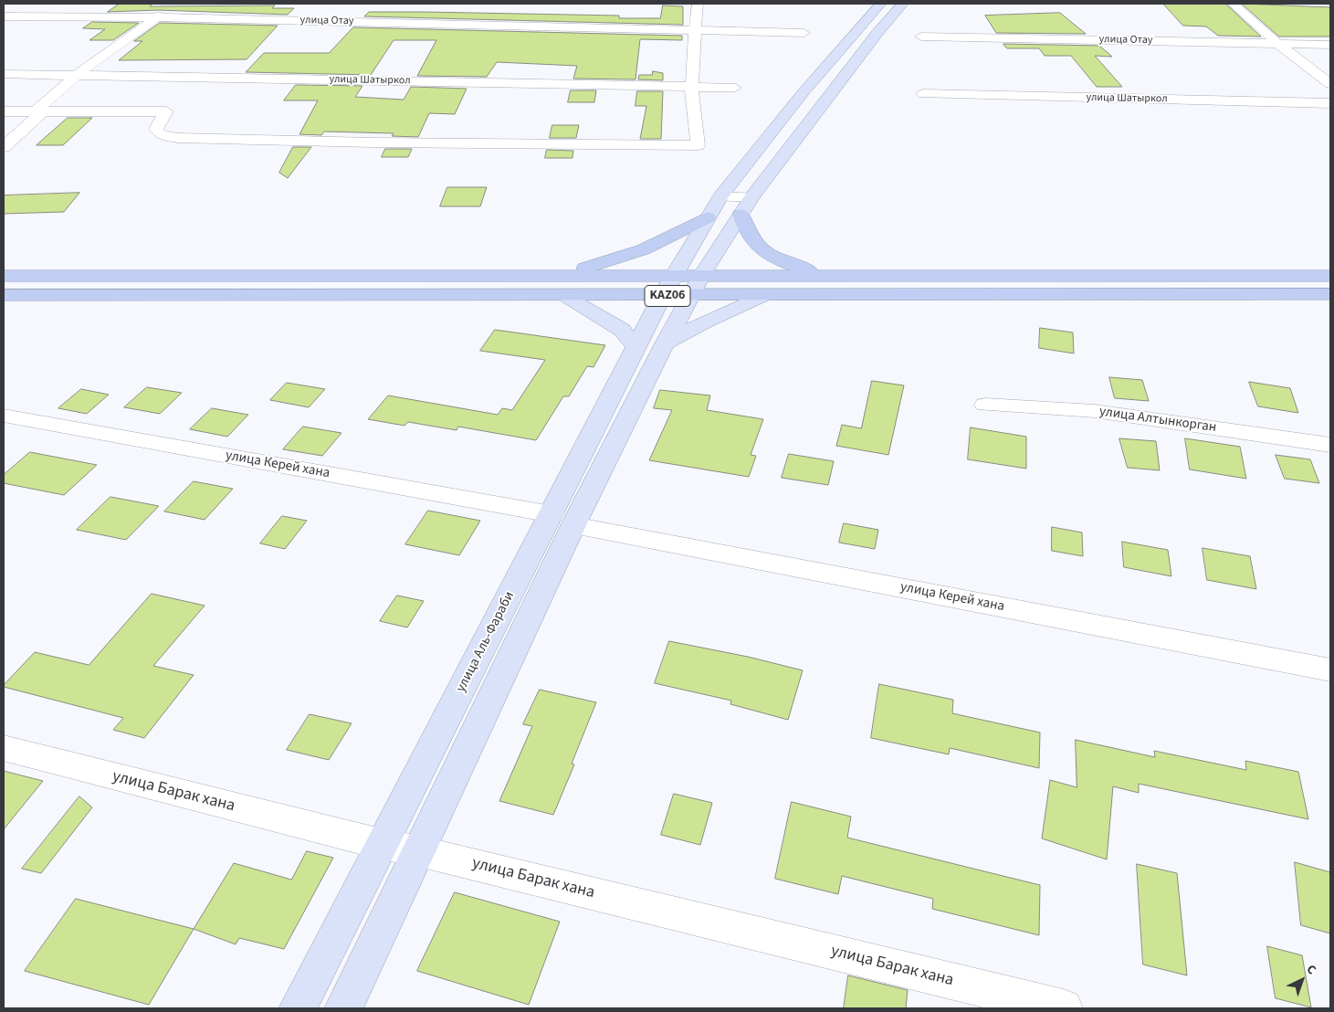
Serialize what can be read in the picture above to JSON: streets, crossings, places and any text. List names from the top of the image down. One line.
{"streets":{"highway":["KАZ06"],"main road":["улица Аль-Фараби"],"street":["улица Отау","улица Шатыркол","улица Алтынкорган","улица Керей хана","улица Барак хана"]},"crossings":[["KАZ06","улица Аль-Фараби"],["улица Керей хана","улица Аль-Фараби"],["улица Аль-Фараби","улица Барак хана"]],"north":"top right"}
